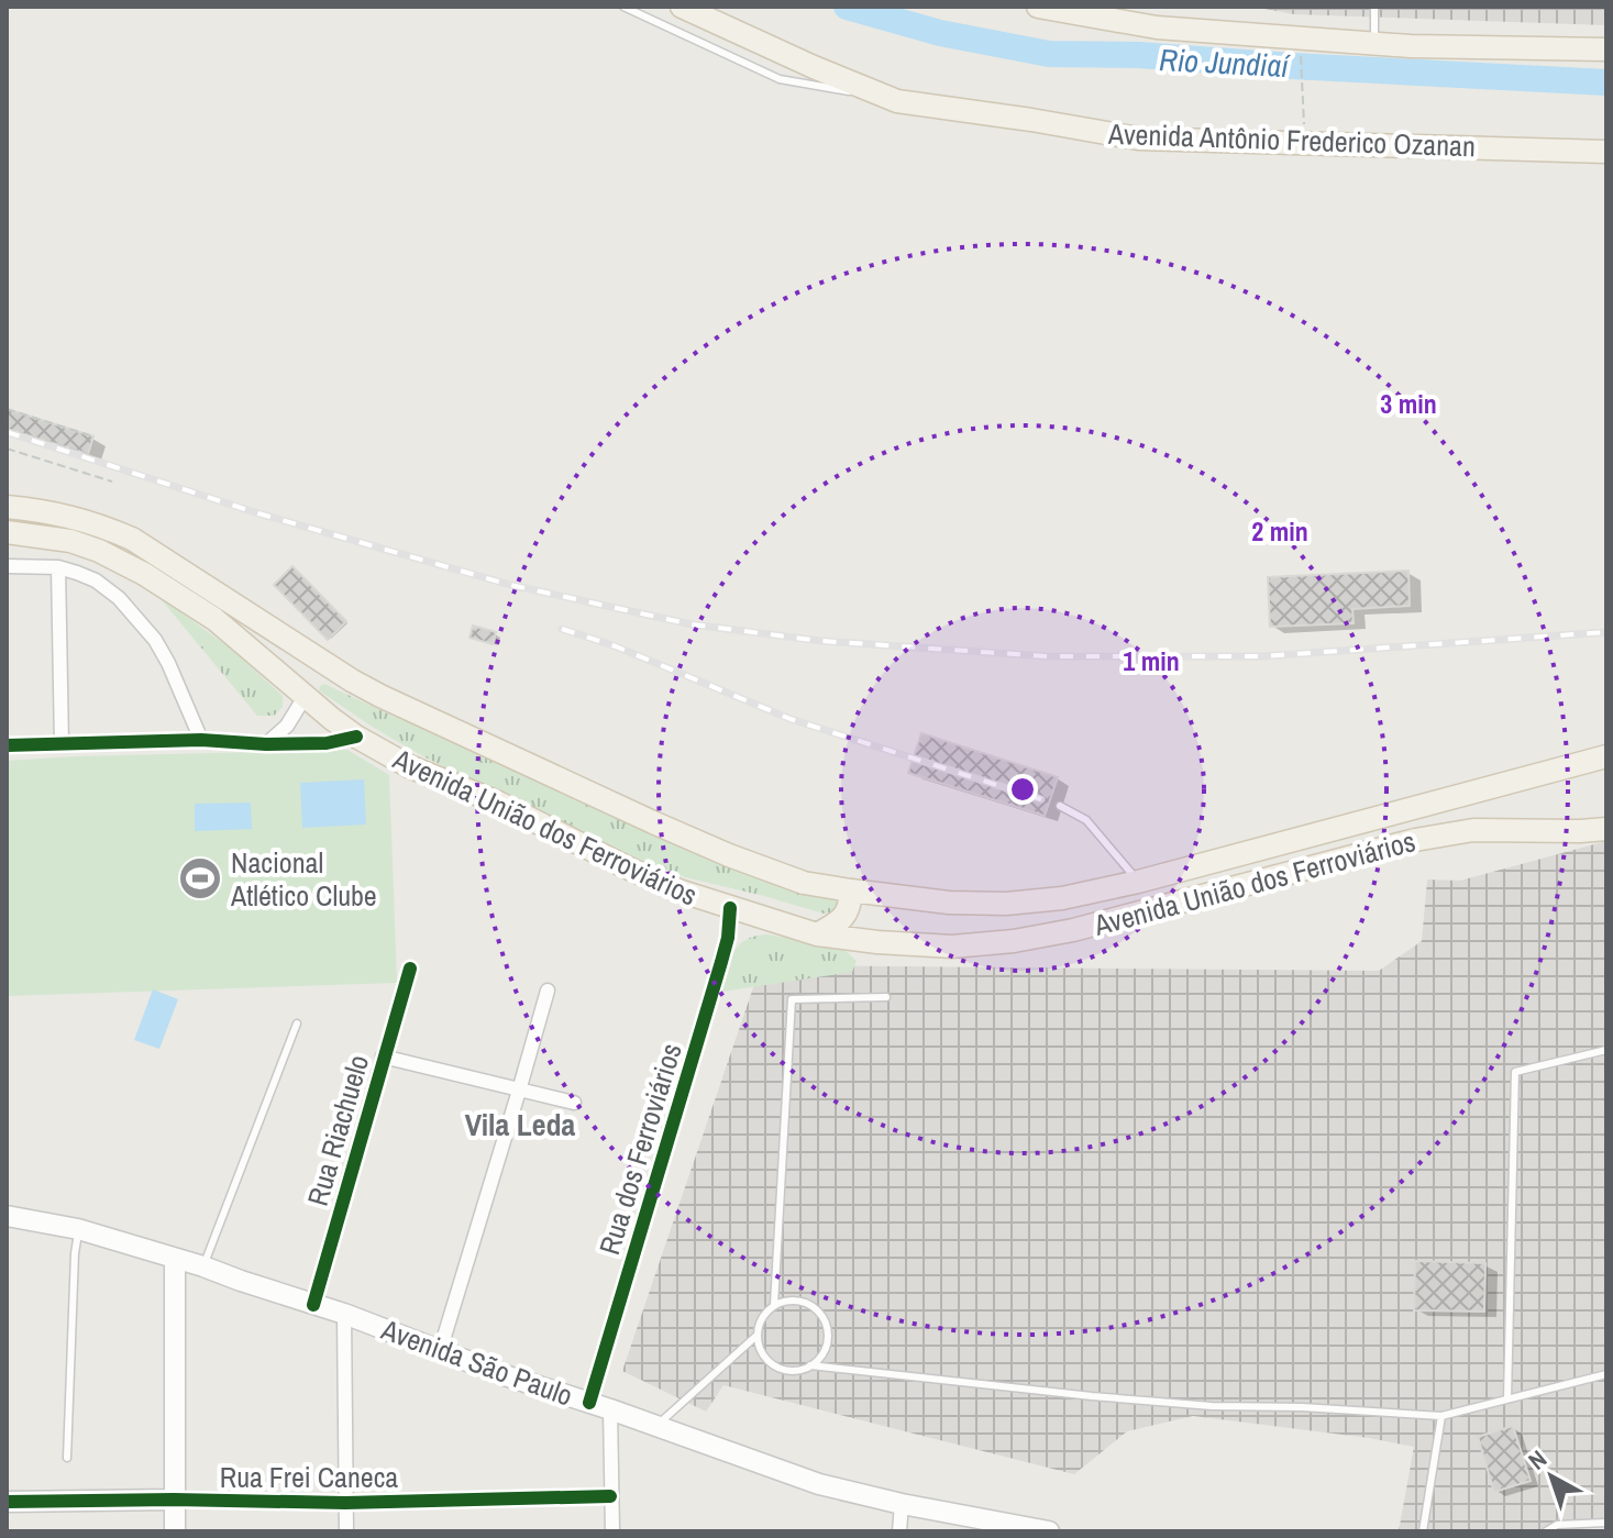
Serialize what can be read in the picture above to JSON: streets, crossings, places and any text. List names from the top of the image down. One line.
{"streets":{"main road":["Avenida Antônio Frederico Ozanan","Avenida União dos Ferroviários","Avenida São Paulo","Rua Frei Caneca"],"street":["Rua Riachuelo","Rua dos Ferroviários"]},"crossings":[["Avenida União dos Ferroviários","Rua dos Ferroviários"],["Rua Riachuelo","Avenida São Paulo"],["Rua dos Ferroviários","Avenida São Paulo"]],"districts":["Vila Leda"],"water":["Rio Jundiaí"],"places":{"sports":["Nacional Atlético Clube"]},"north":"top left","rings":["3 min","2 min","1 min"]}
